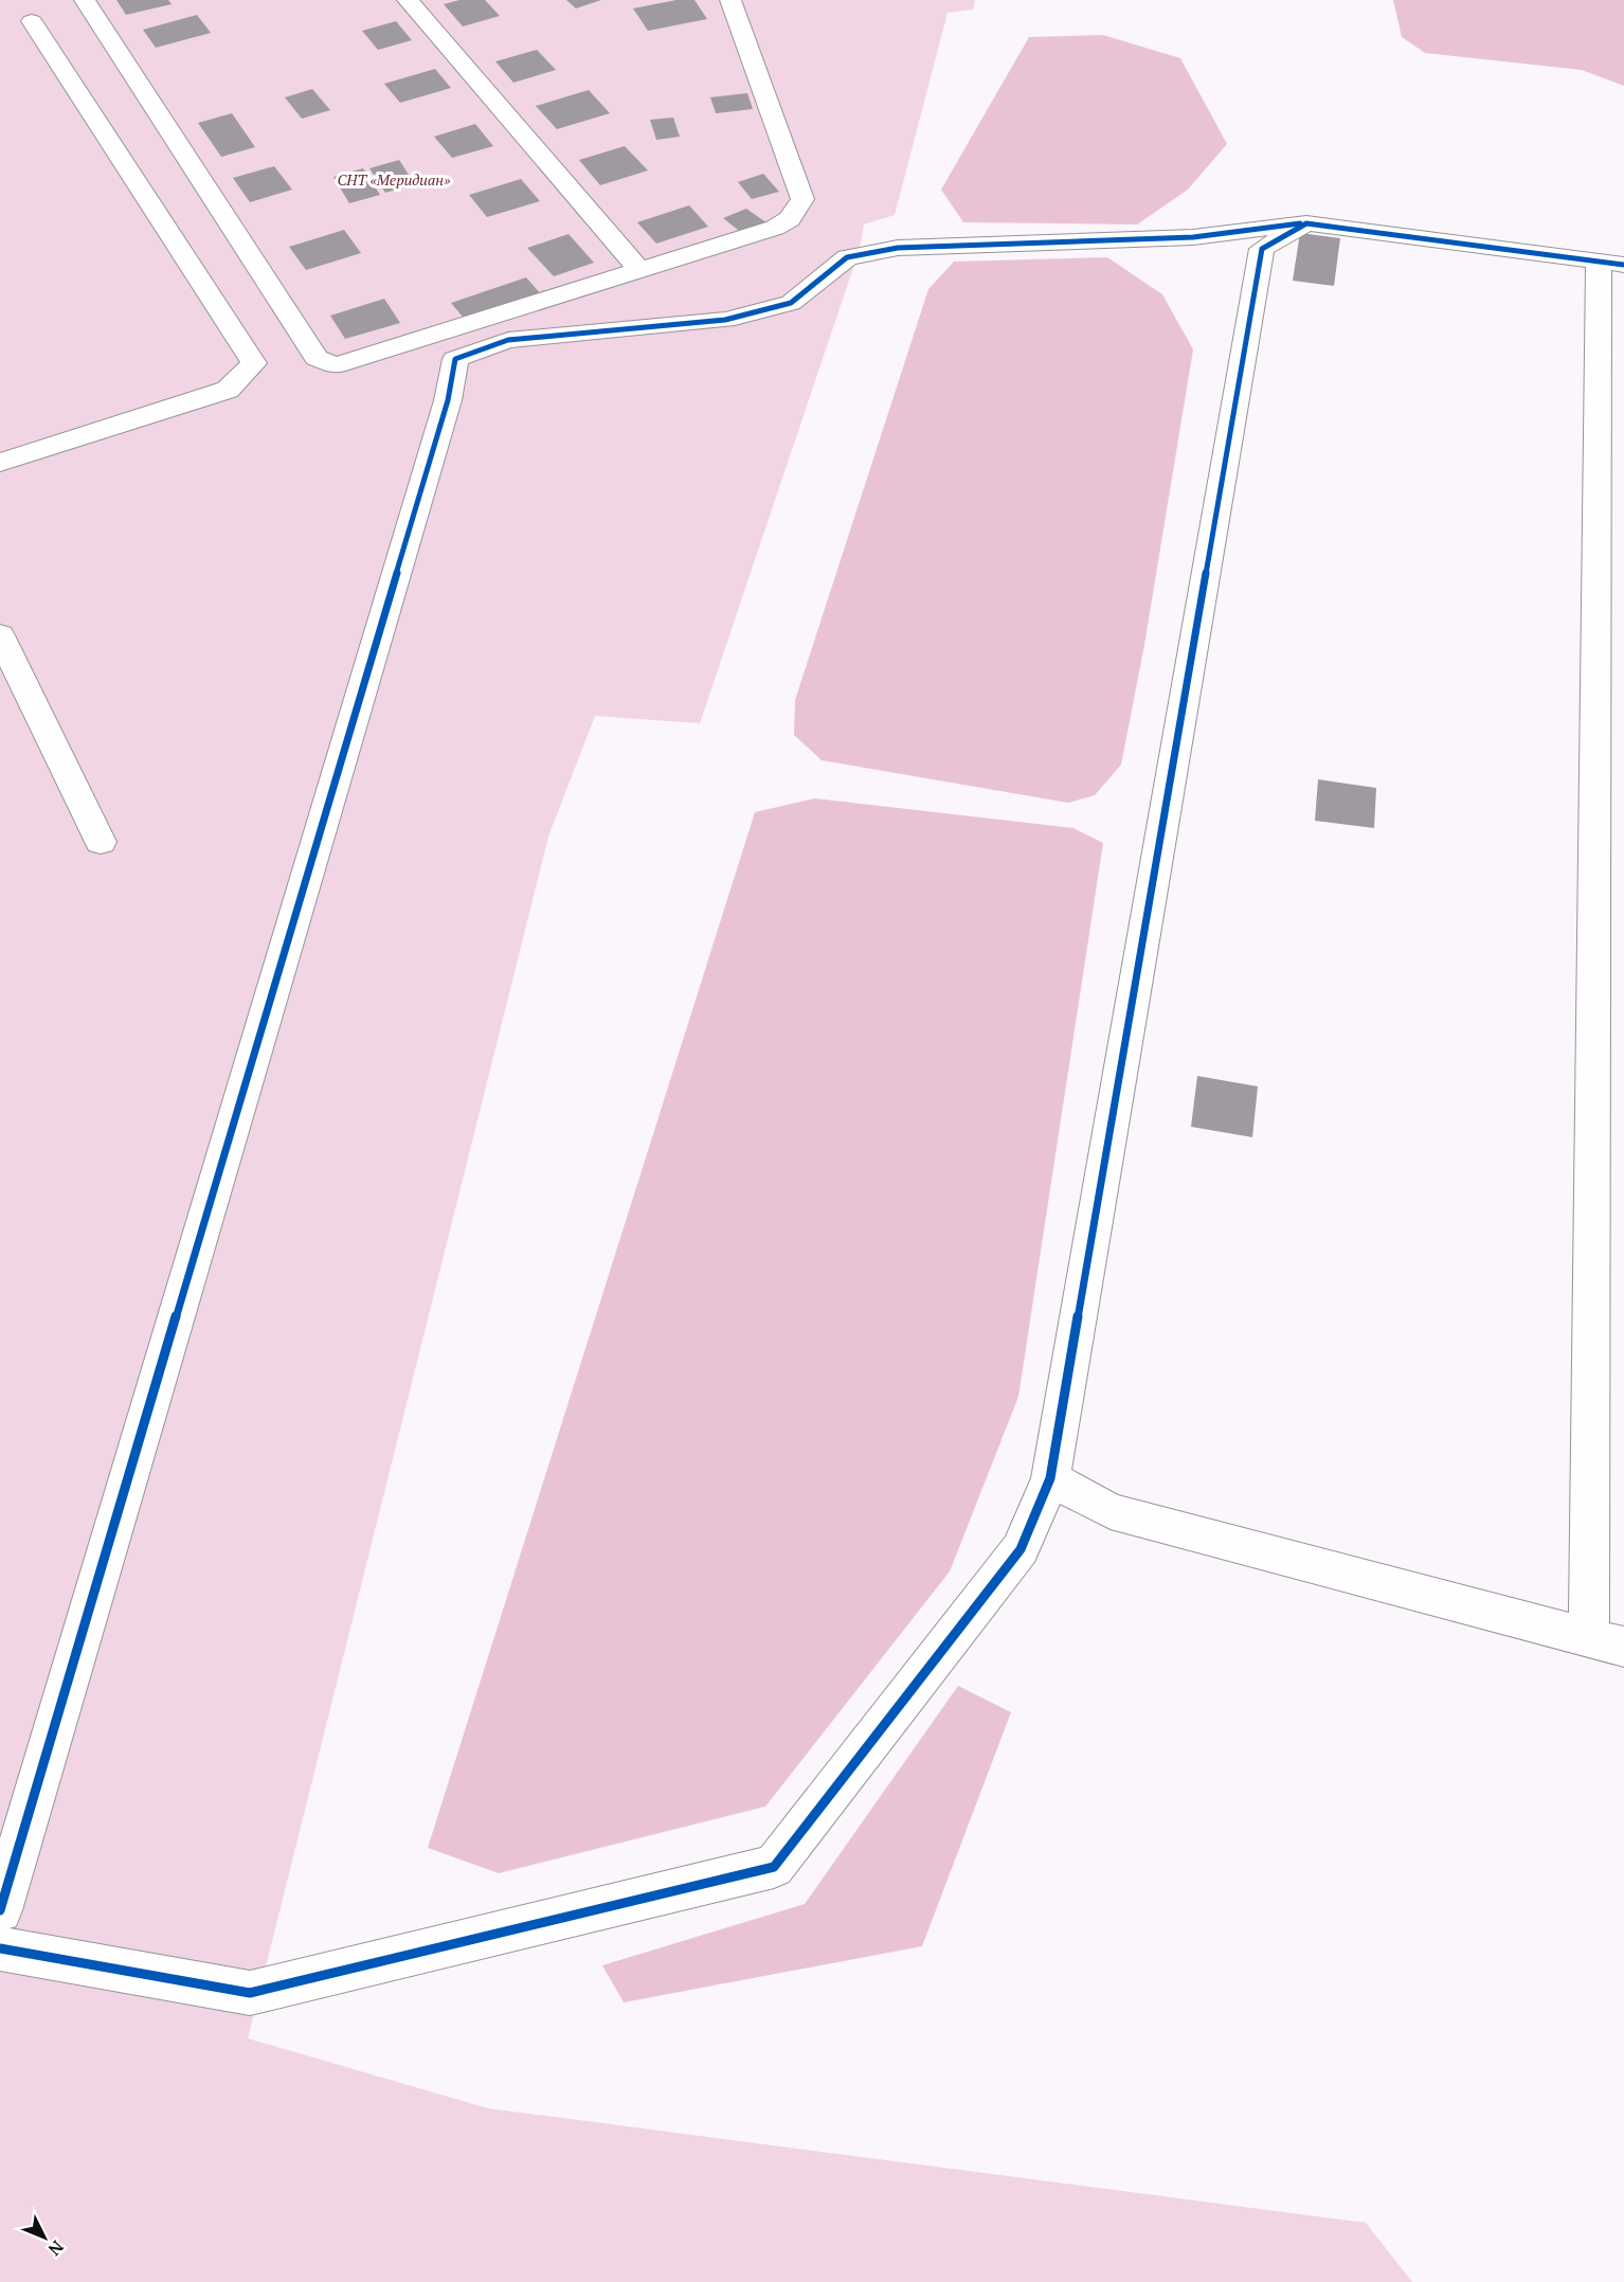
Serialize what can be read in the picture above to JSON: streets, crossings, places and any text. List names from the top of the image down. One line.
{"parks":["СНТ «Меридиан»"],"north":"bottom right"}
